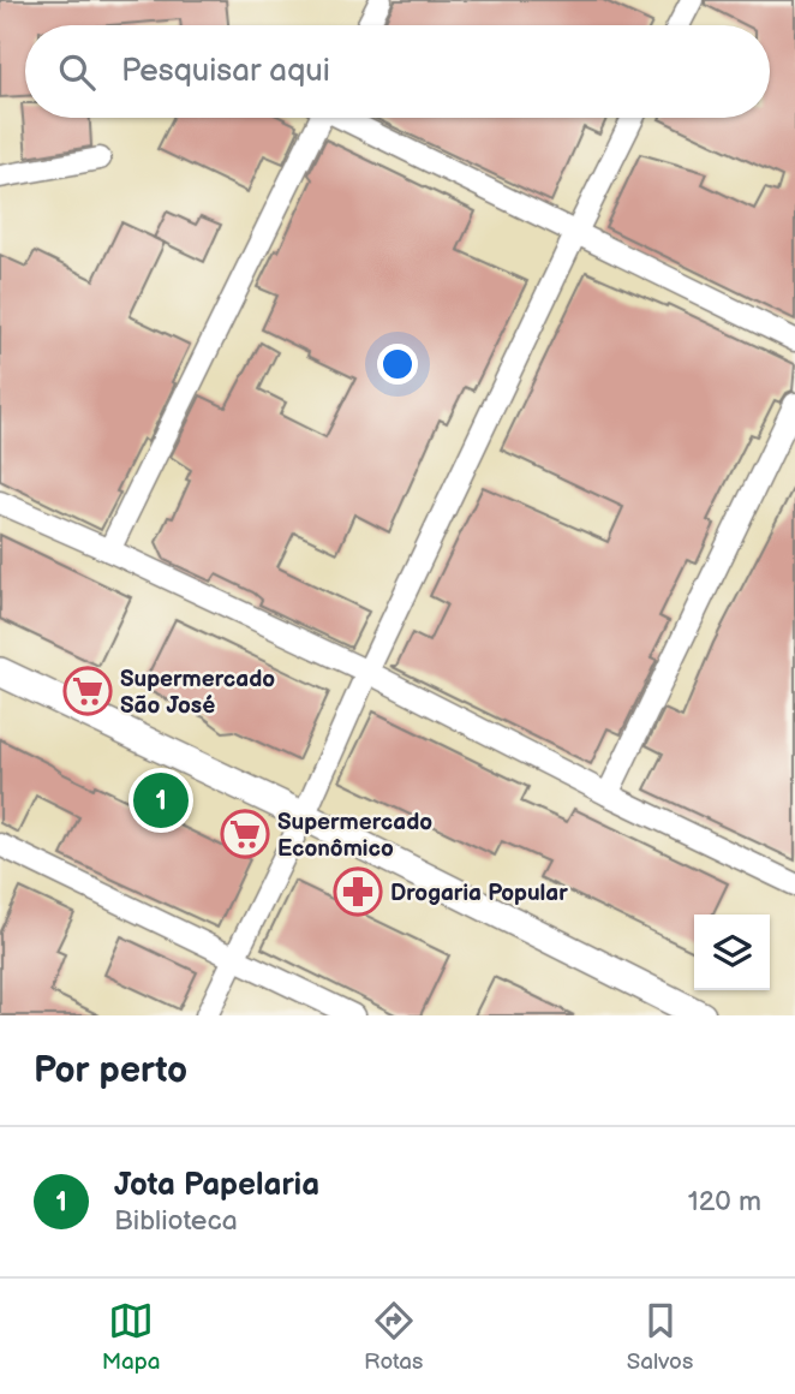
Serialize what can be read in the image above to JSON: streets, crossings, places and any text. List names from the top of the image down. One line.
{"places":{"supermarket":["Supermercado São José","Supermercado Econômico"],"pharmacy":["Drogaria Popular"]},"page":{"search":"Pesquisar aqui","pins":"1","heading":"Por perto","list":[{"mark":"1","name":"Jota Papelaria","note":"Biblioteca","value":"120 m"}],"nav":["Mapa","Rotas","Salvos"]}}
